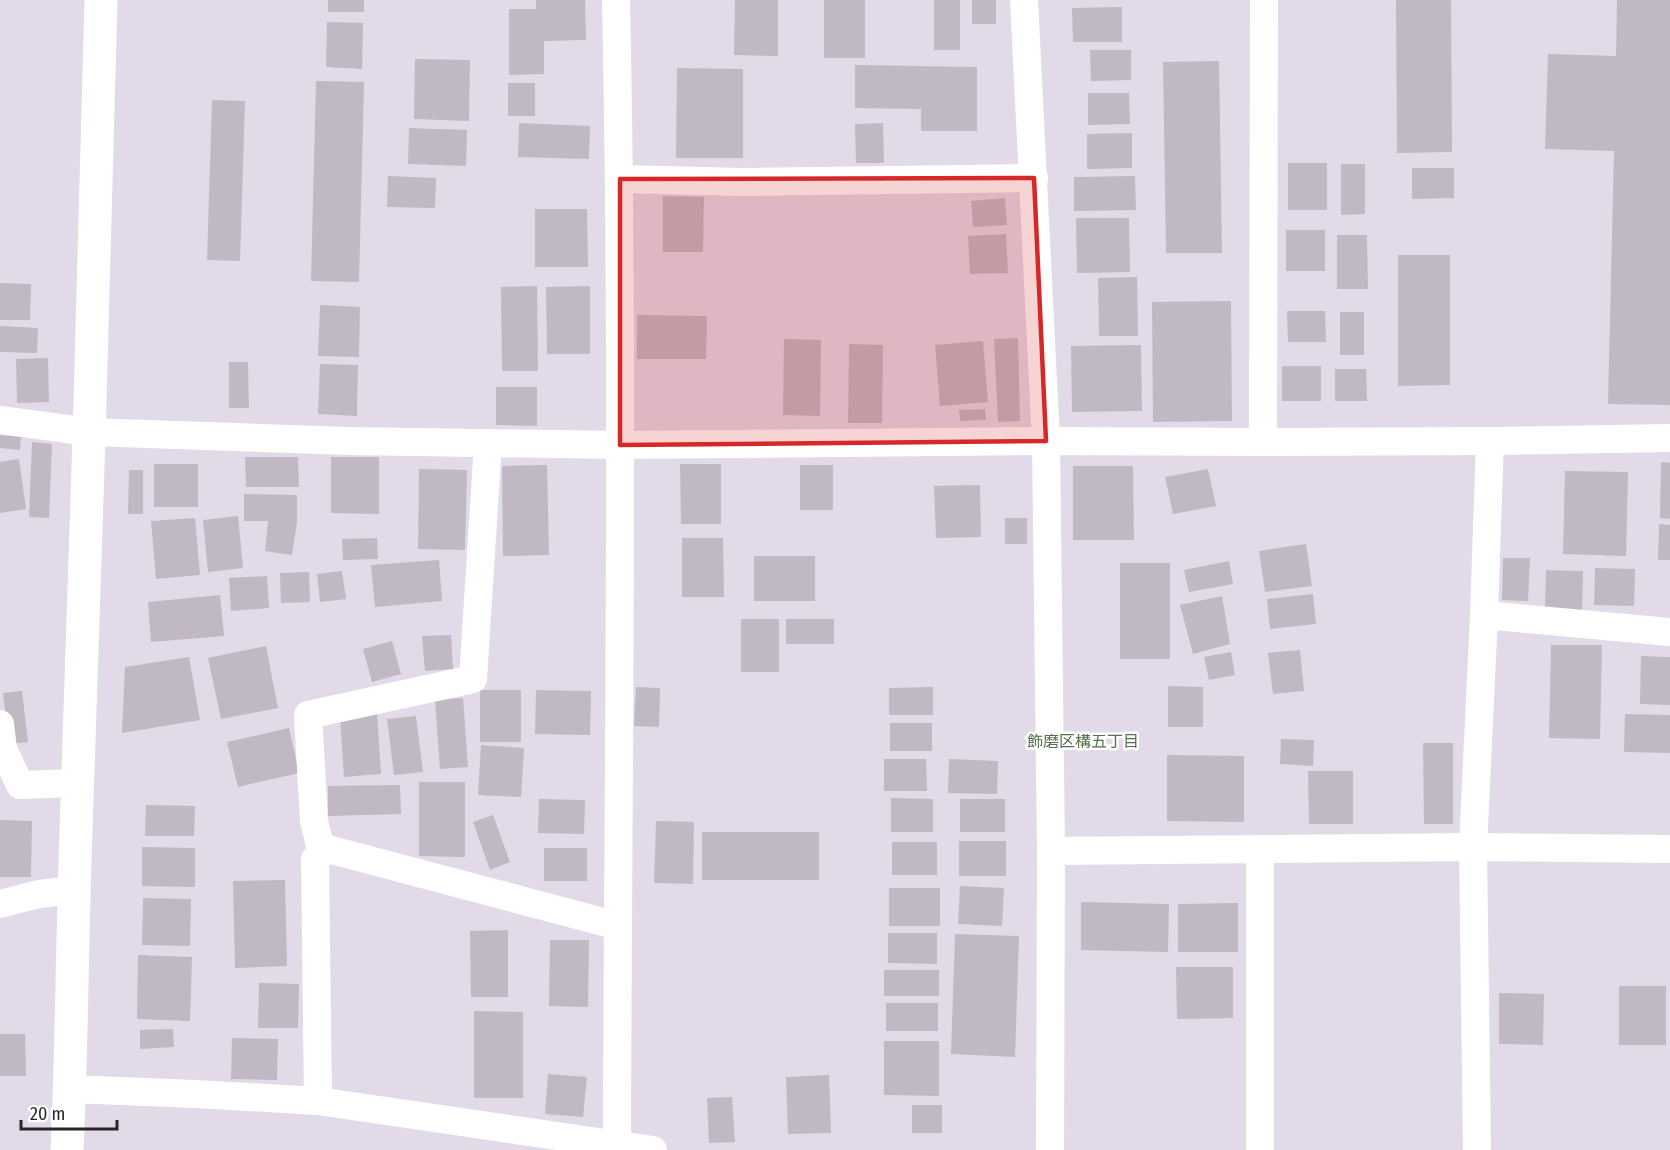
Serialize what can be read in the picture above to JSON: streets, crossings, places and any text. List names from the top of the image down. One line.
{"districts":["飾磨区構五丁目"],"scale_bar":"20 m"}
